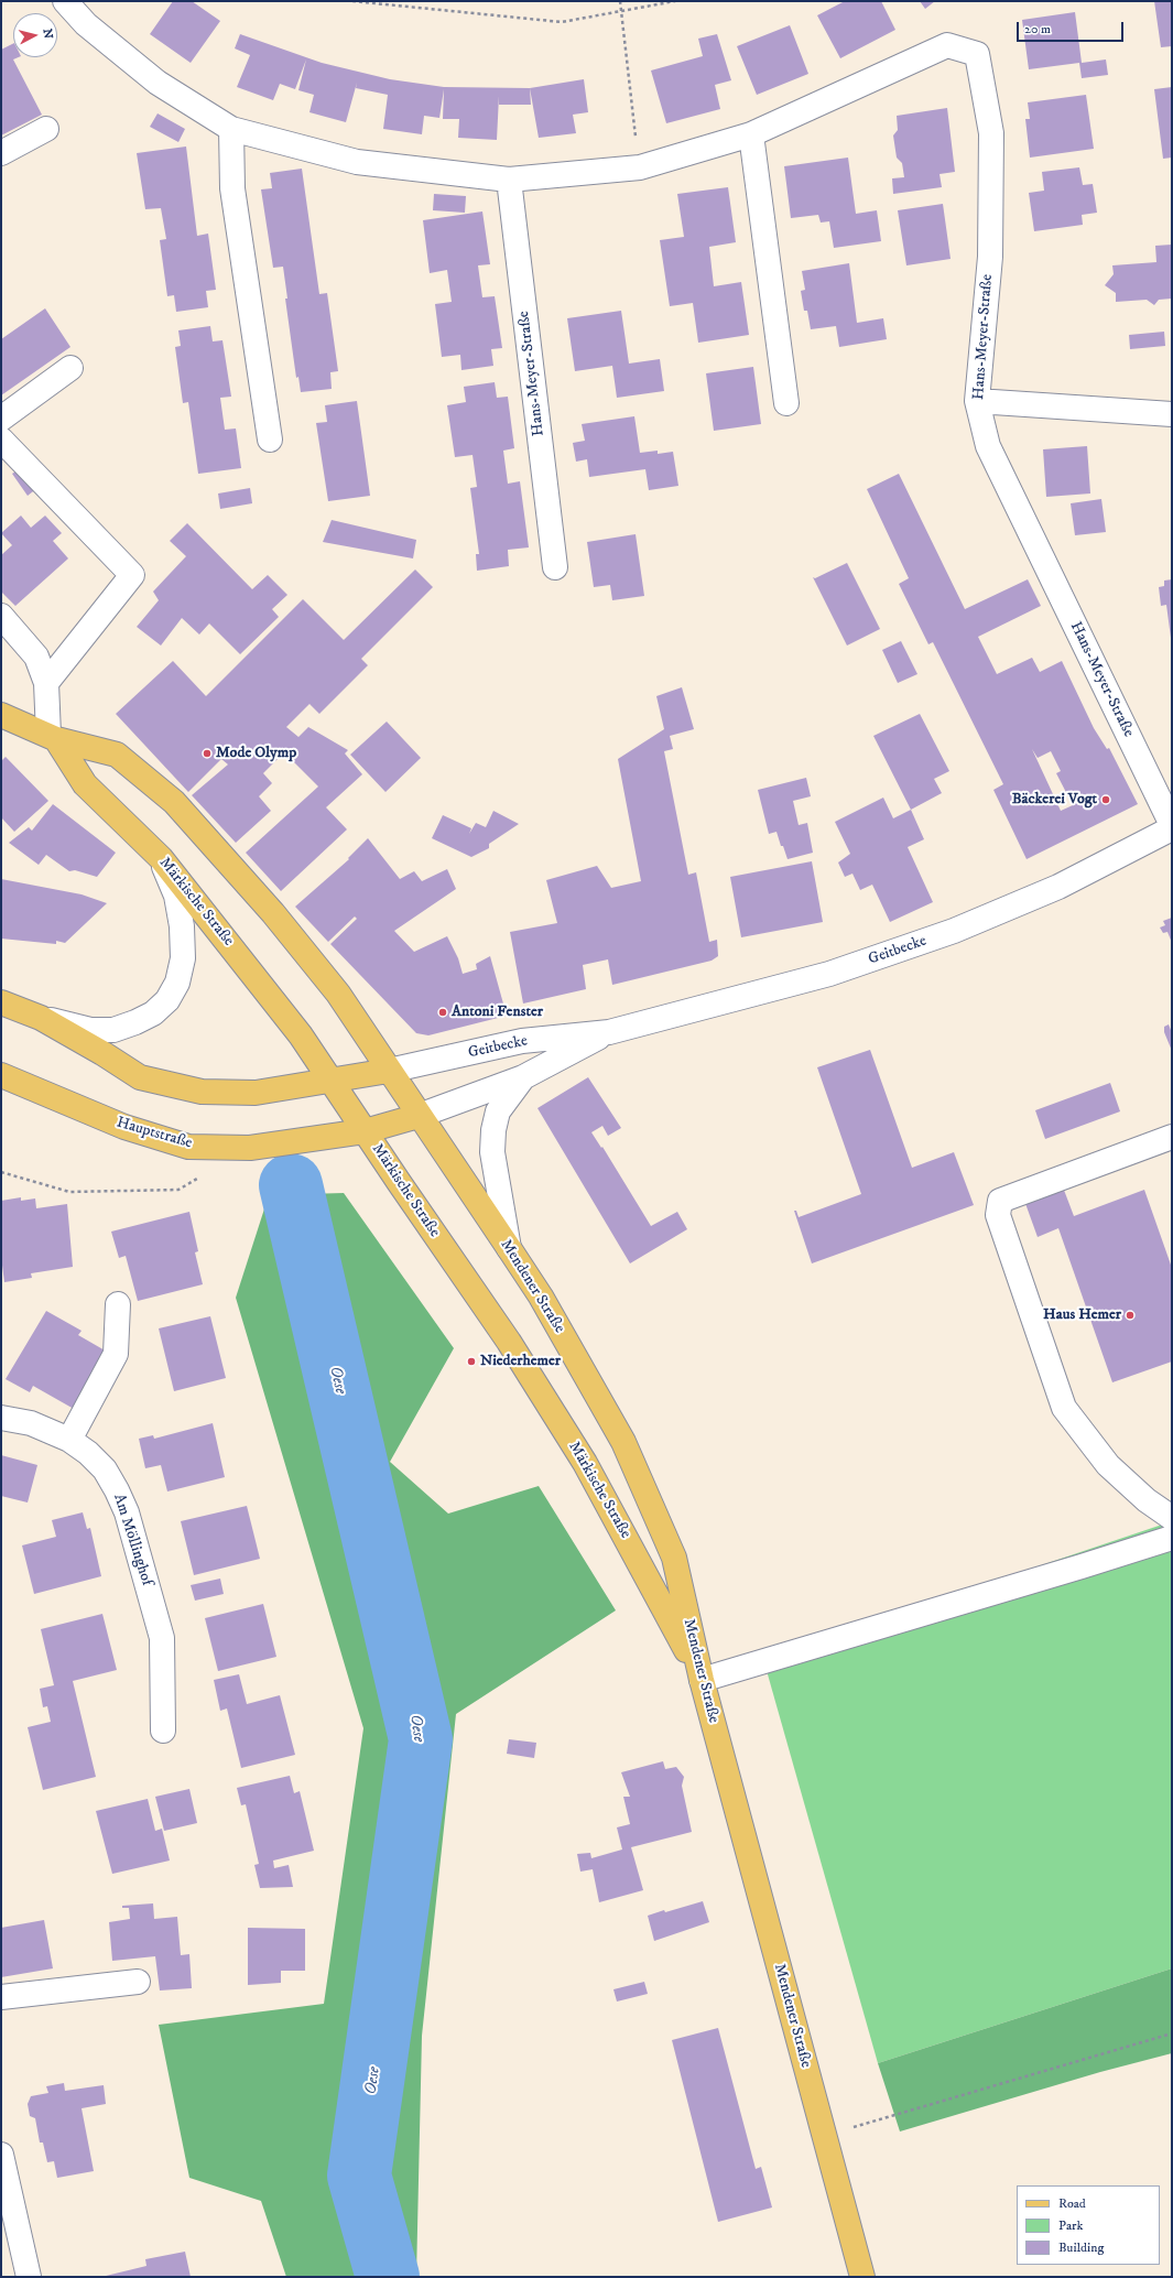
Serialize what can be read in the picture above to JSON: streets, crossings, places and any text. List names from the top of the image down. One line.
{"streets":{"main road":["Märkische Straße","Hauptstraße","Mendener Straße"],"street":["Hans-Meyer-Straße","Geitbecke","Am Möllinghof"]},"crossings":[["Hans-Meyer-Straße","Geitbecke"],["Märkische Straße","Hauptstraße"],["Märkische Straße","Mendener Straße"],["Geitbecke","Hauptstraße"],["Geitbecke","Mendener Straße"],["Hauptstraße","Mendener Straße"]],"water":["Oese"],"places":["Mode Olymp","Bäckerei Vogt","Antoni Fenster","Haus Hemer","Niederhemer"],"legend":["Road","Park","Building"],"scale_bar":"20 m","north":"right"}
